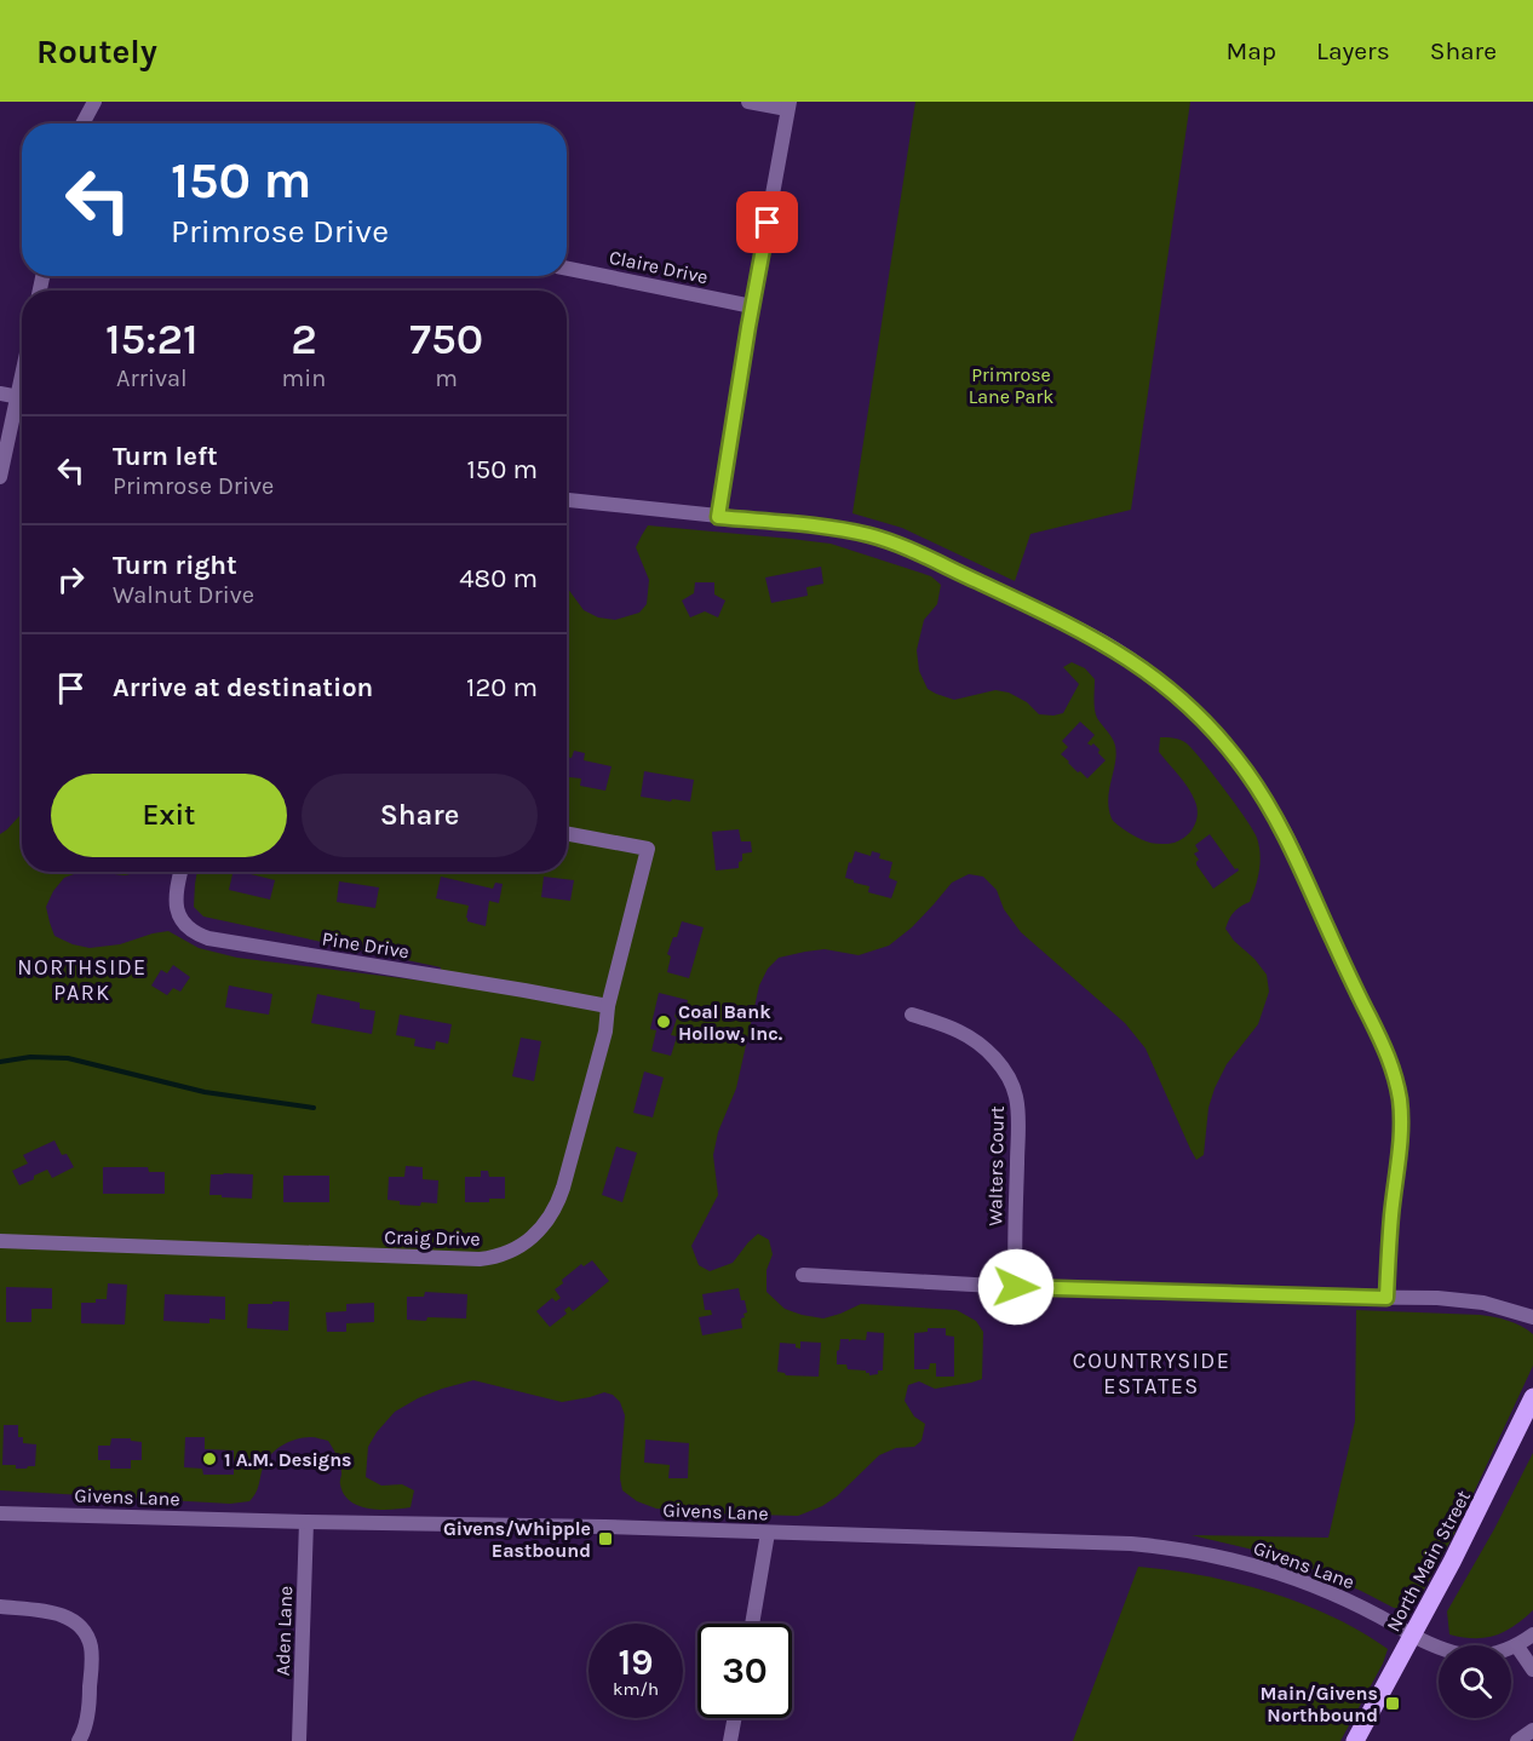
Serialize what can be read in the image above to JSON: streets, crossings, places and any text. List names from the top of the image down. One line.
{"streets":{"main road":["North Main Street"],"street":["Claire Drive","Pine Drive","Walters Court","Craig Drive","Givens Lane","Aden Lane"]},"crossings":[["Pine Drive","Craig Drive"],["Givens Lane","North Main Street"],["Givens Lane","Aden Lane"]],"districts":["NORTHSIDE PARK","COUNTRYSIDE ESTATES"],"parks":["Primrose Lane Park"],"places":{"other":["Coal Bank Hollow, Inc.","1 A.M. Designs"],"transit":["Givens/Whipple Eastbound","Main/Givens Northbound"]},"page":{"header":"Routely","nav":["Map","Layers","Share"],"turn":["150 m","Primrose Drive"],"eta":["15:21","Arrival","2","min","750","m"],"list":[{"name":"Turn left","note":"Primrose Drive","value":"150 m"},{"name":"Turn right","note":"Walnut Drive","value":"480 m"},{"name":"Arrive at destination","value":"120 m"}],"buttons":["Exit","Share"],"speed":"19 km/h","limit":"30"}}
